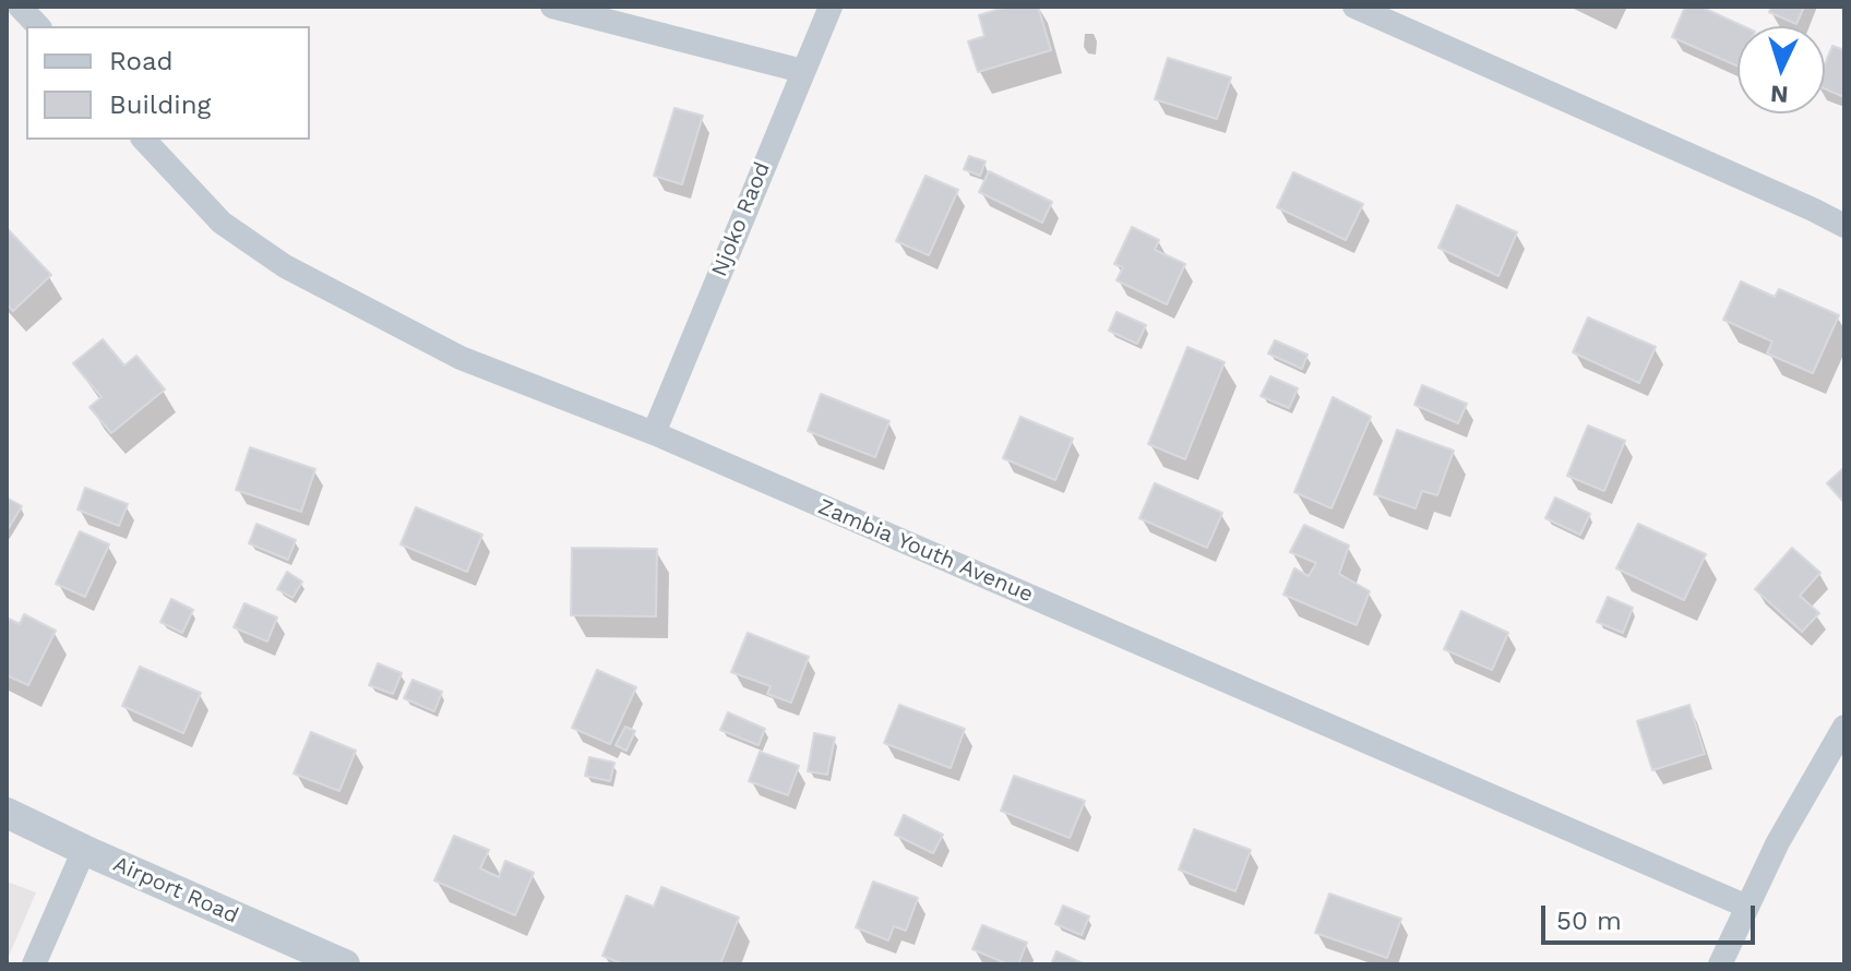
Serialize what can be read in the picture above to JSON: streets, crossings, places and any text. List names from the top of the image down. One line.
{"streets":{"street":["Njoko Raod","Zambia Youth Avenue","Airport Road"]},"crossings":[["Njoko Raod","Zambia Youth Avenue"]],"legend":["Road","Building"],"scale_bar":"50 m","north":"bottom"}
